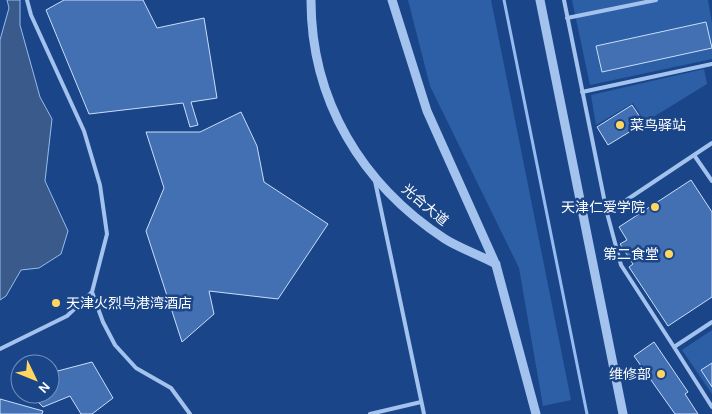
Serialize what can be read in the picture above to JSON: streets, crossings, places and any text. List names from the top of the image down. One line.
{"streets":{"street":["光合大道"]},"places":["菜鸟驿站","天津仁爱学院","第二食堂","天津火烈鸟港湾酒店","维修部"],"north":"bottom right"}
